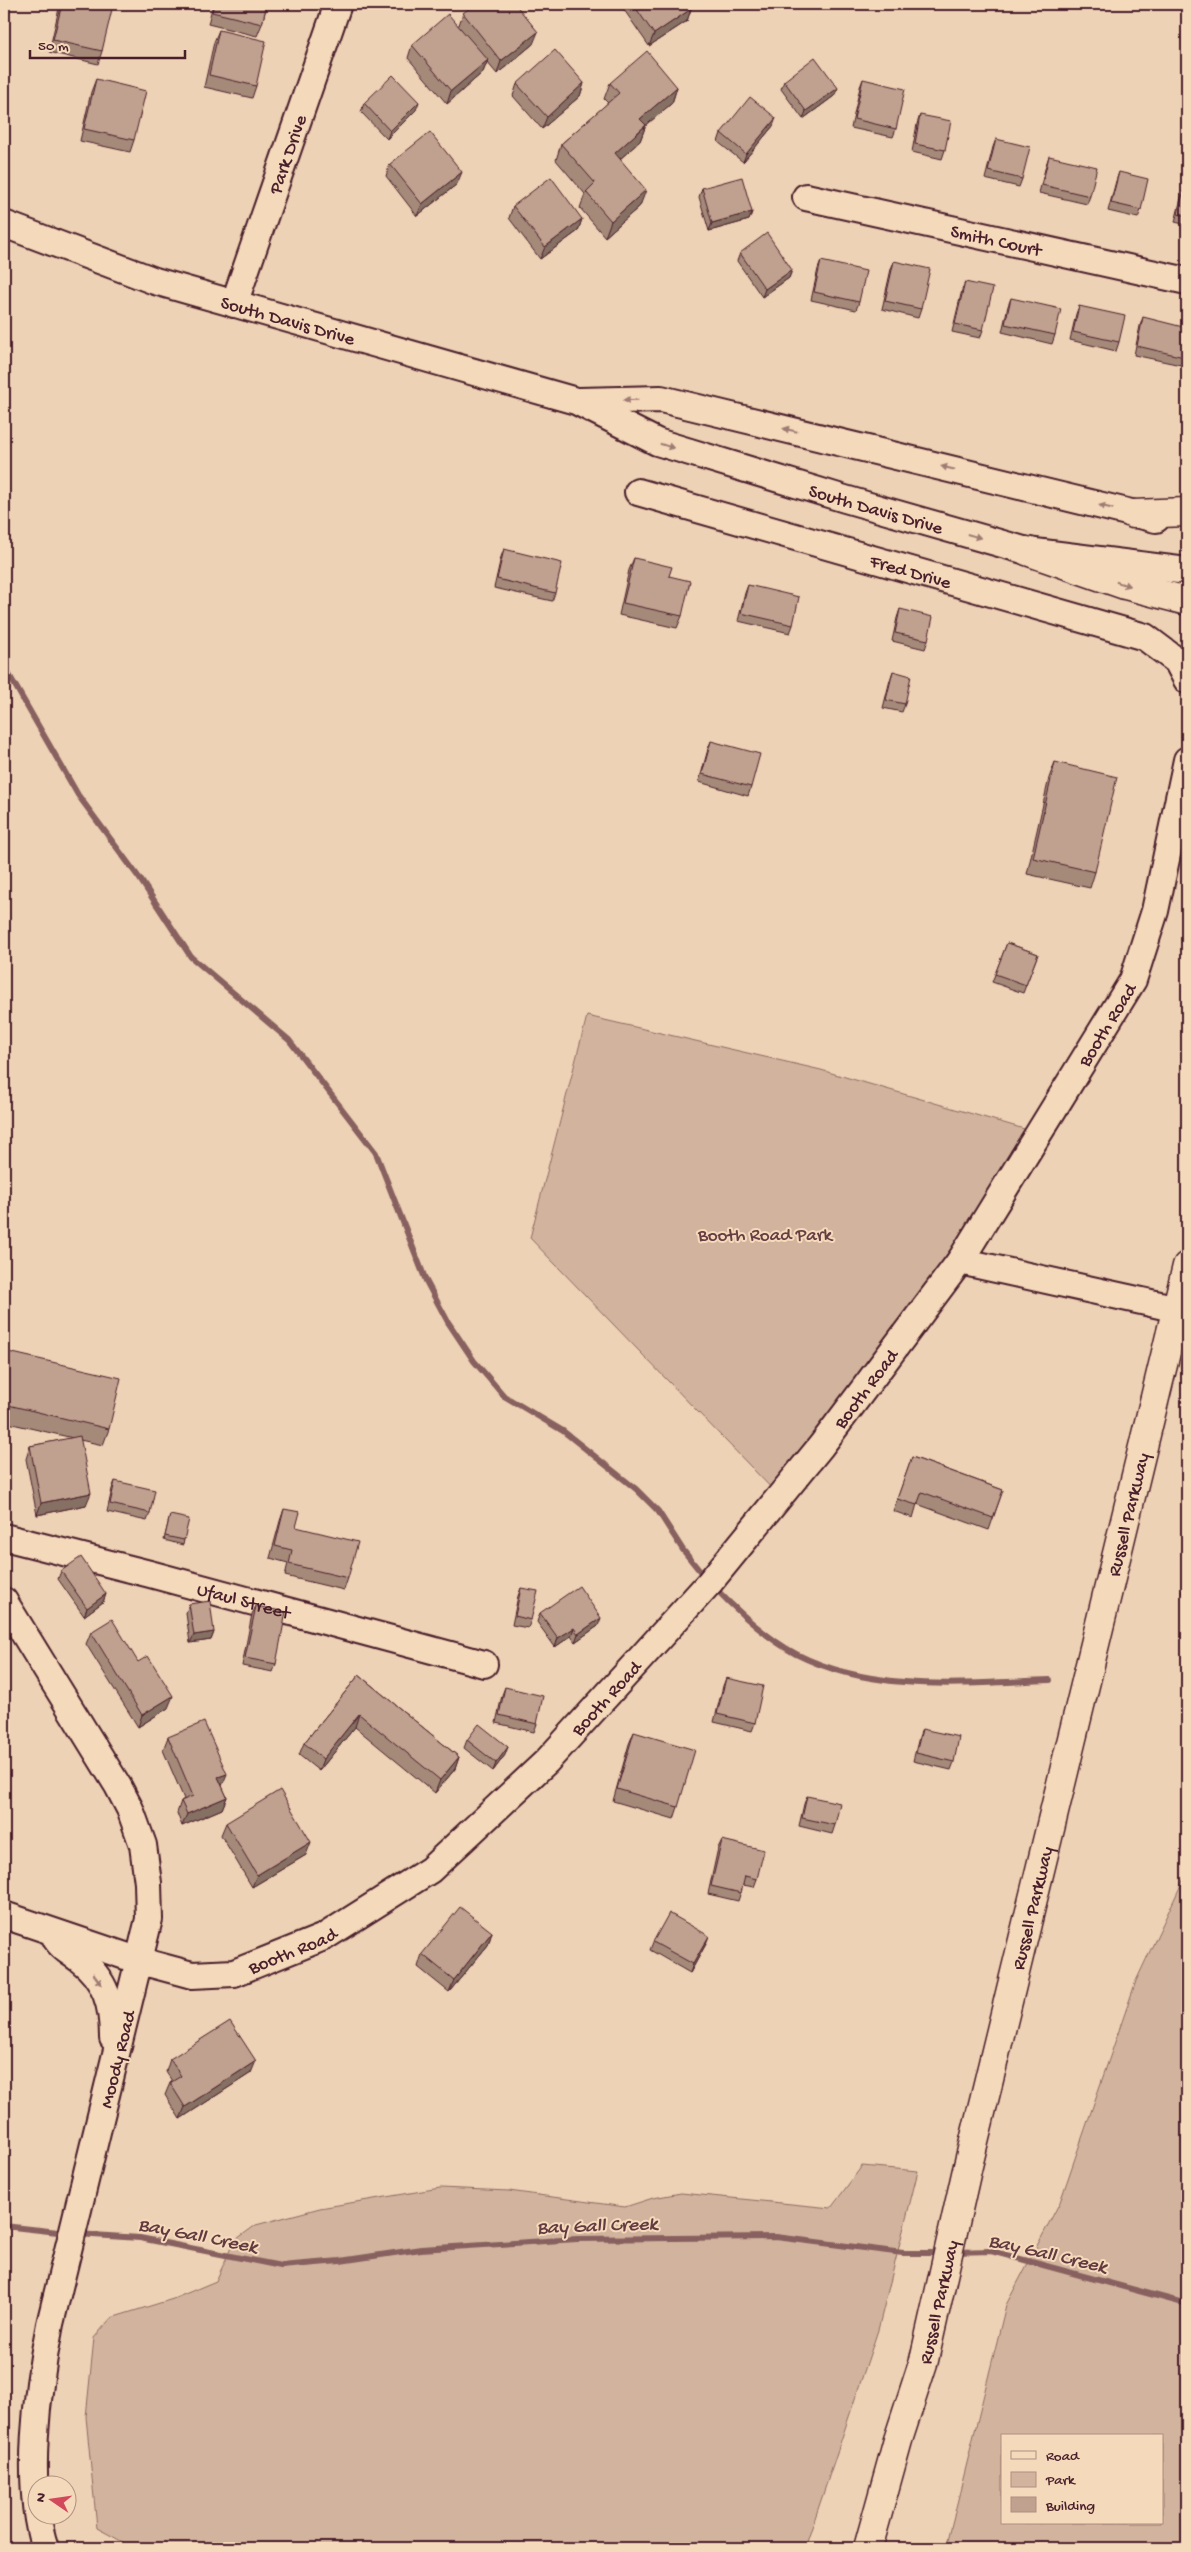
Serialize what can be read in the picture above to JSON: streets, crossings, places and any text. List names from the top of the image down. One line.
{"streets":{"main road":["Russell Parkway"],"street":["Park Drive","Smith Court","South Davis Drive","Fred Drive","Booth Road","Ufaul Street","Moody Road"]},"crossings":[["Park Drive","South Davis Drive"],["Booth Road","Moody Road"]],"water":["Bay Gall Creek"],"parks":["Booth Road Park"],"legend":["Road","Park","Building"],"scale_bar":"50 m","north":"left"}
